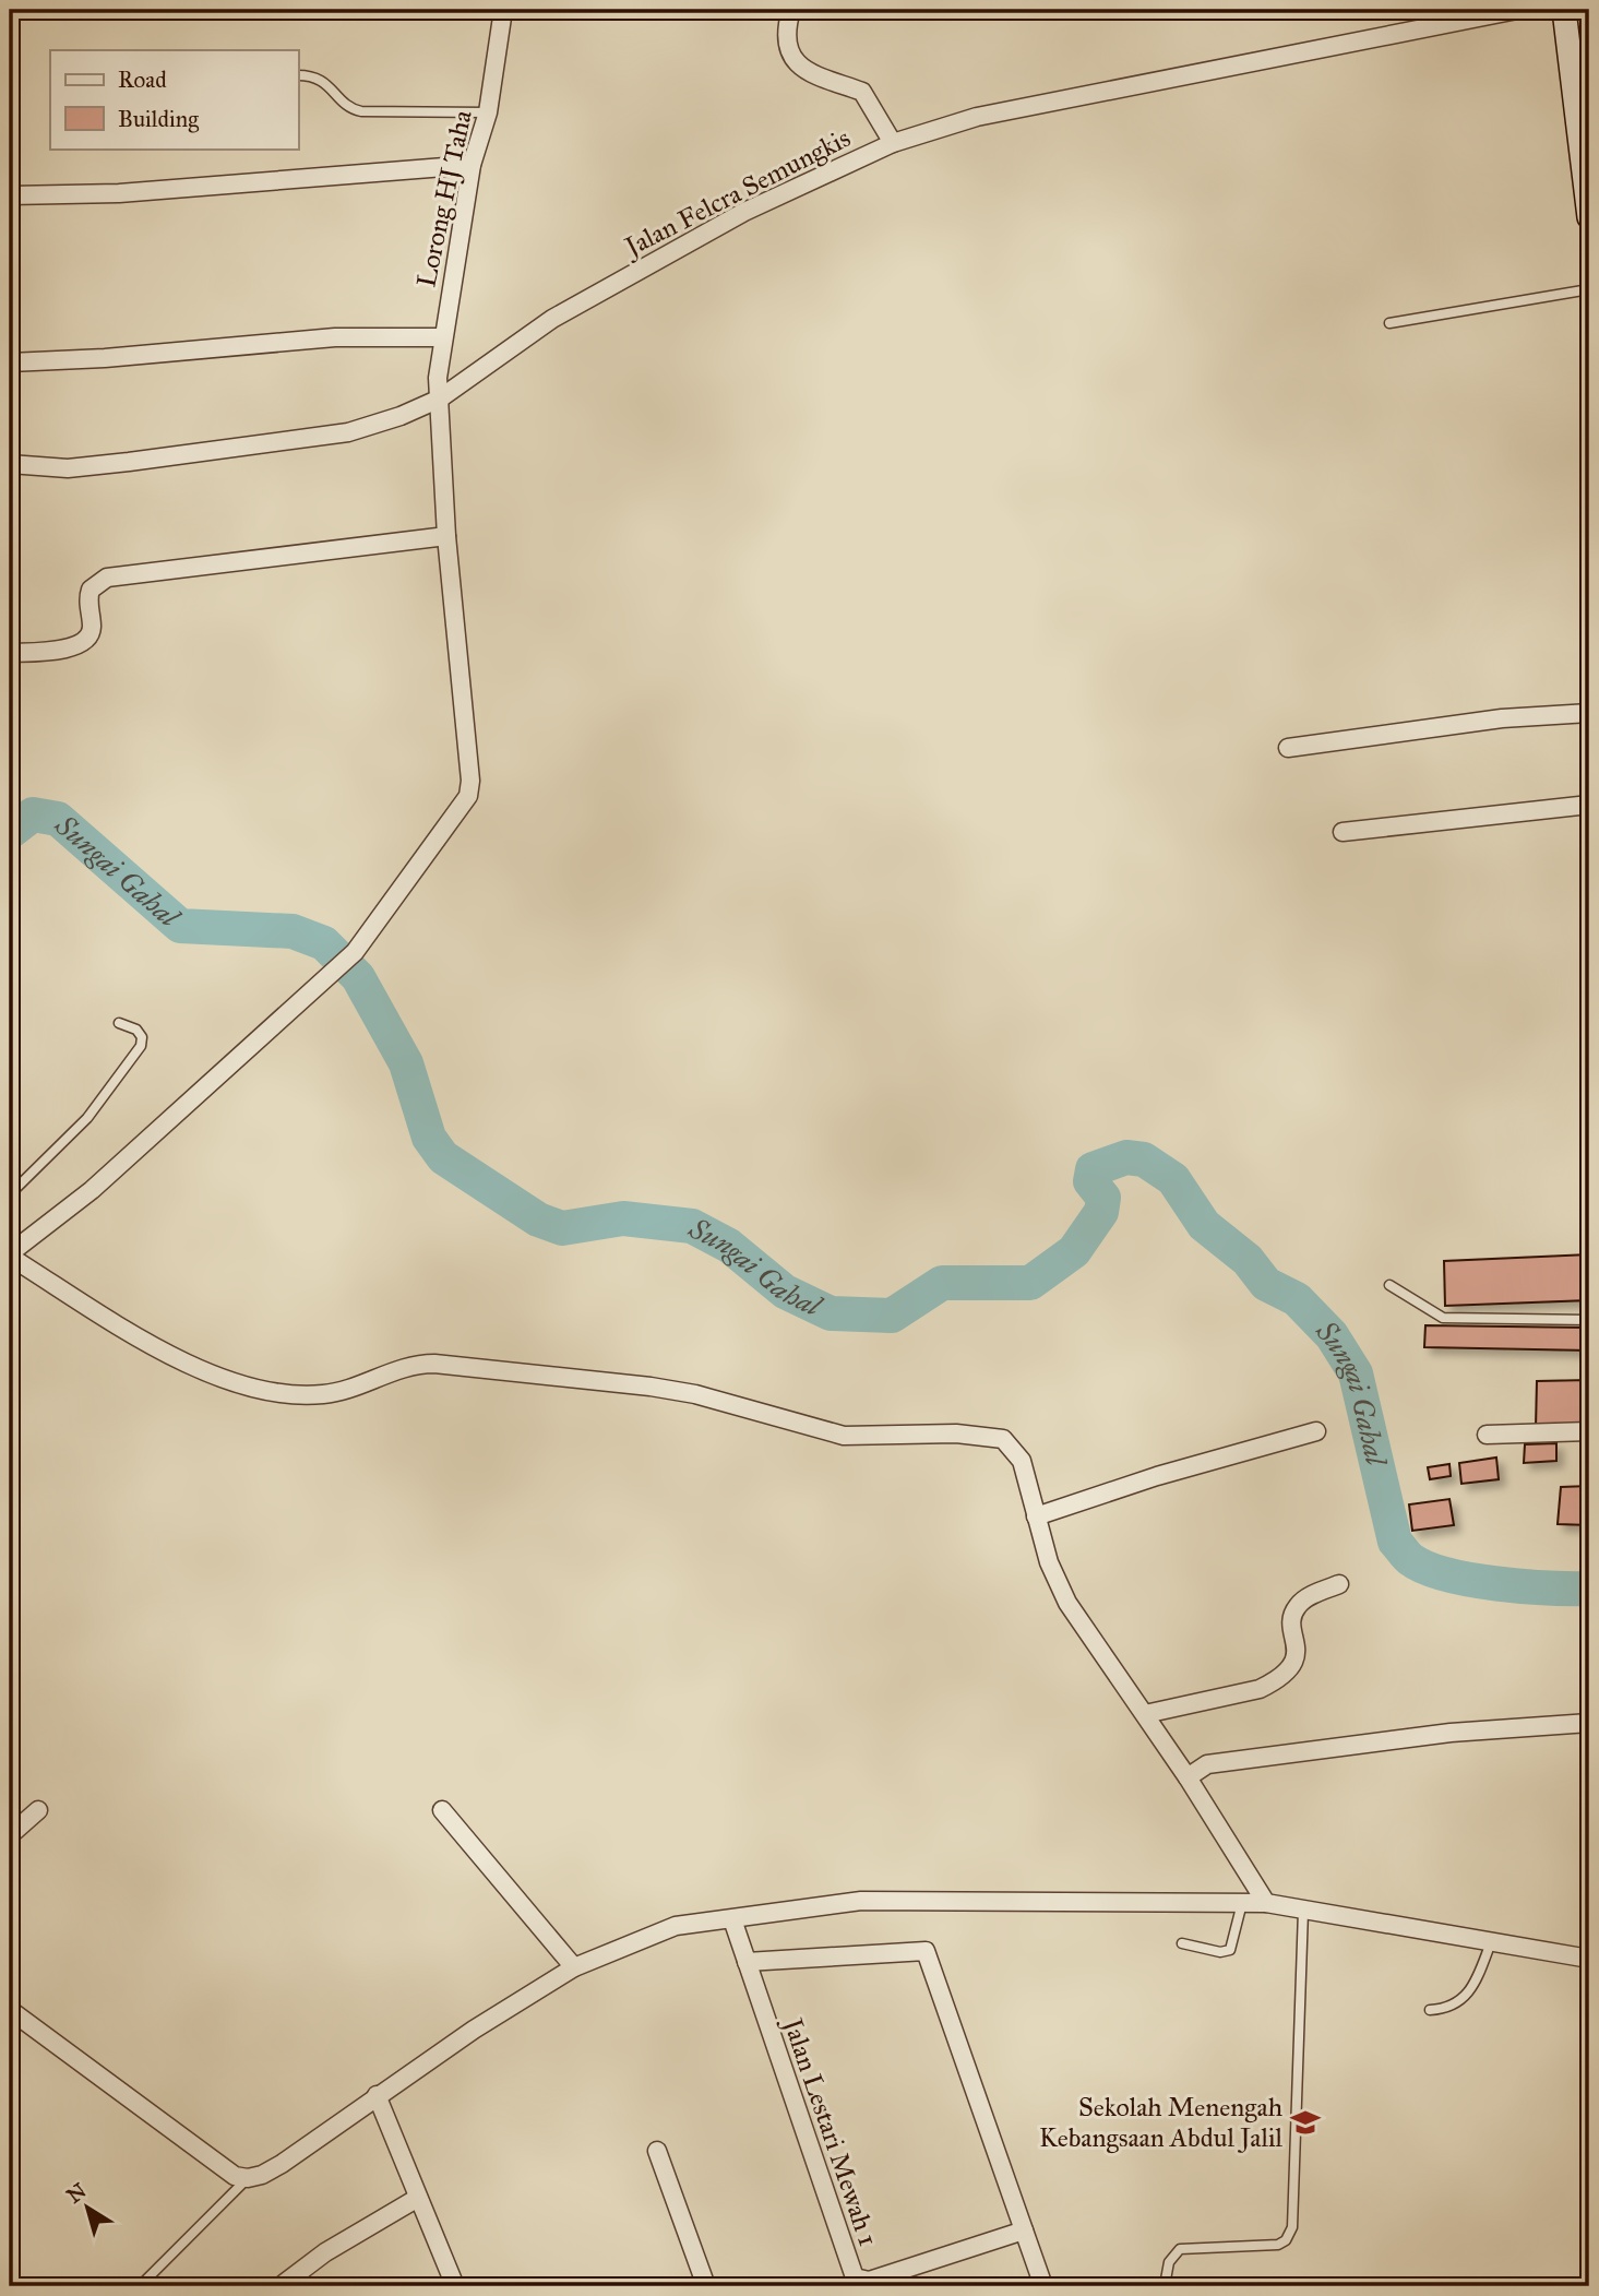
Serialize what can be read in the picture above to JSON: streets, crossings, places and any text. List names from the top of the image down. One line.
{"streets":{"street":["Jalan Felcra Semungkis","Lorong HJ Taha","Jalan Lestari Mewah 1"]},"crossings":[["Jalan Felcra Semungkis","Lorong HJ Taha"]],"water":["Sungai Gahal"],"places":{"school or university":["Sekolah Menengah Kebangsaan Abdul Jalil"]},"legend":["Road","Building"],"north":"top left"}
